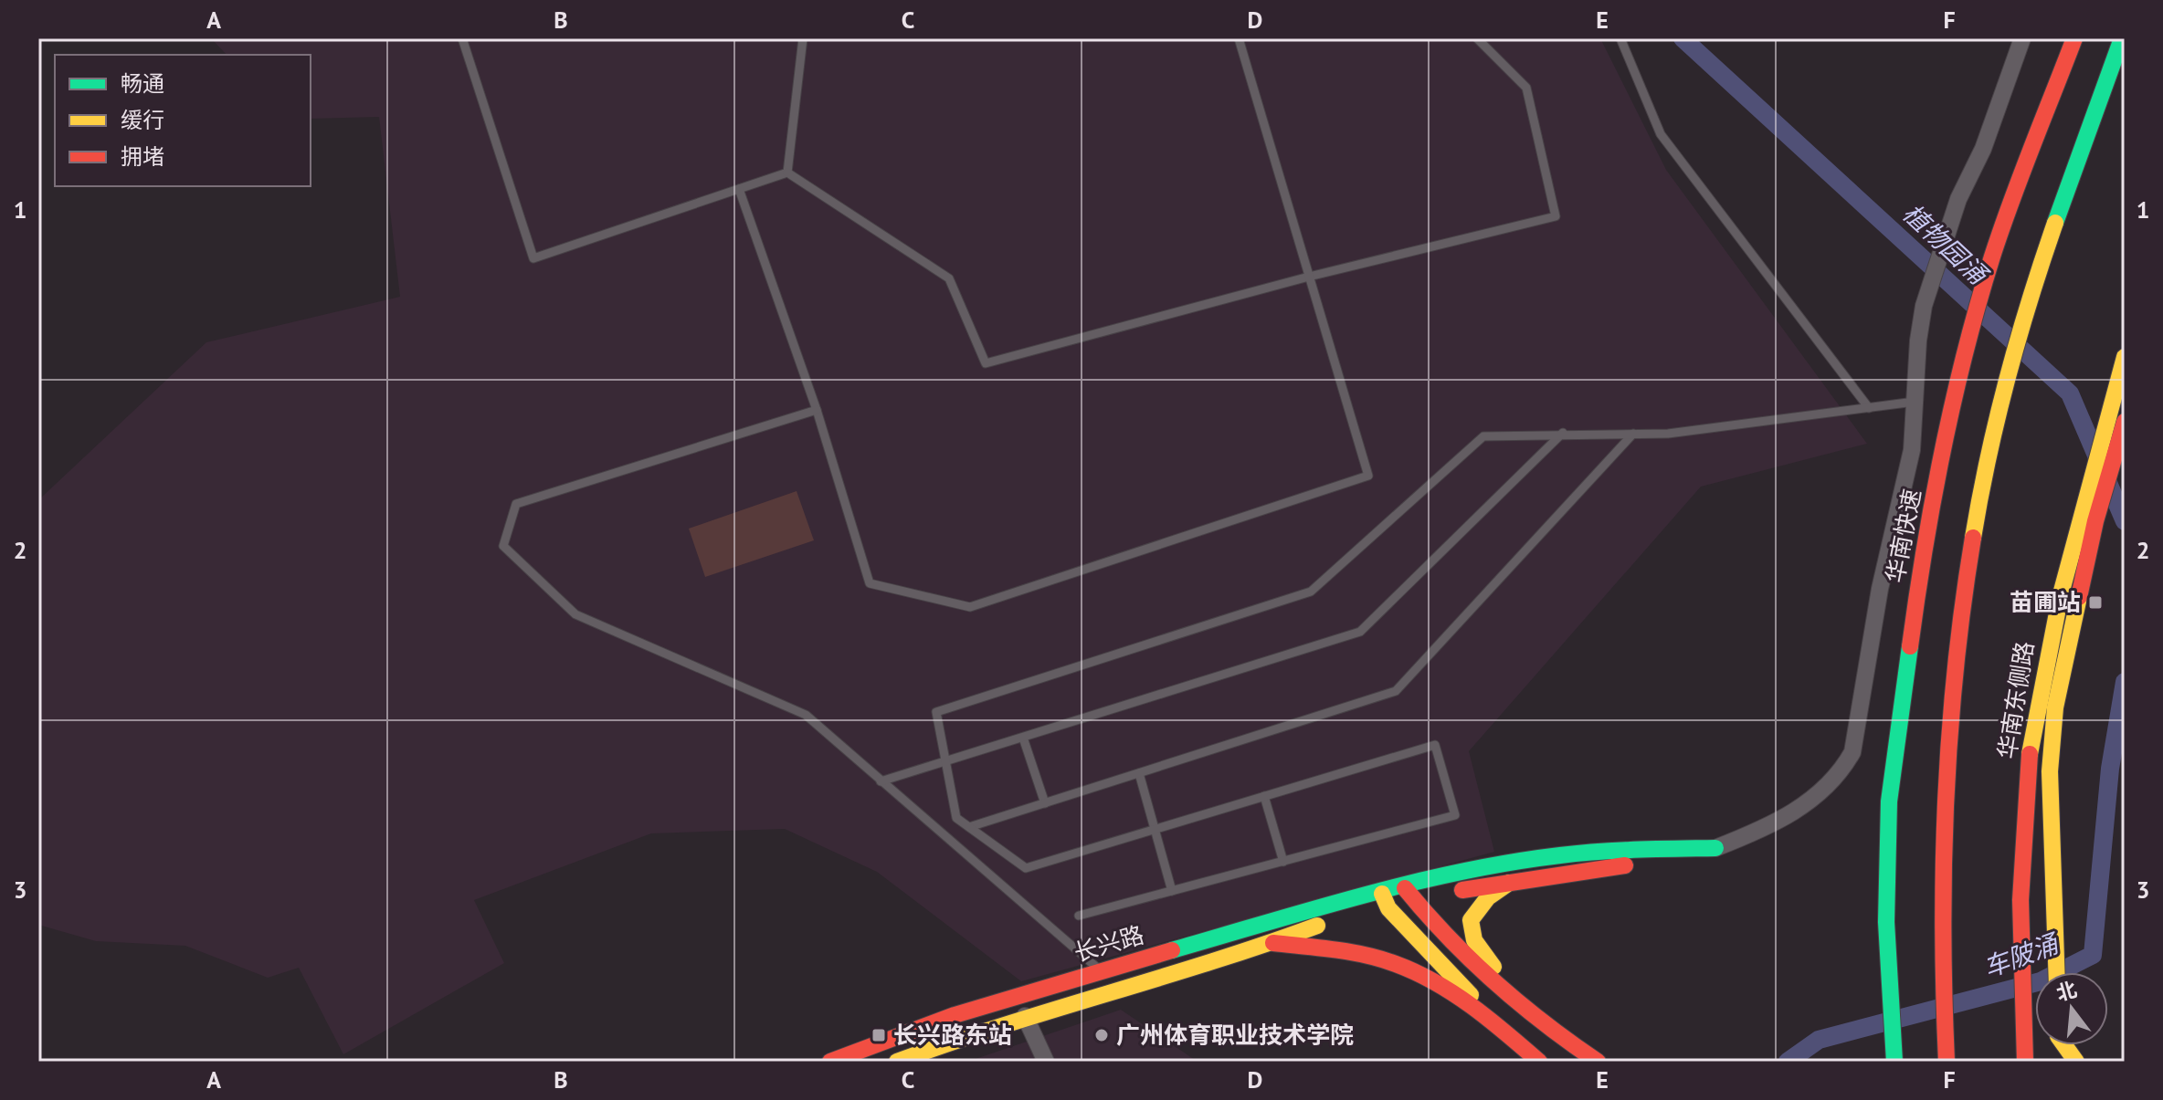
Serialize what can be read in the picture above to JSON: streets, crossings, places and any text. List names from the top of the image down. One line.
{"streets":{"main road":["华南快速","华南东侧路","长兴路"]},"water":["植物园涌","车陂涌"],"places":{"transit":["苗圃站","长兴路东站"],"other":["广州体育职业技术学院"]},"legend":["畅通","缓行","拥堵"],"north":"top","grid":{"columns":["A","B","C","D","E","F"],"rows":["1","2","3"]}}
